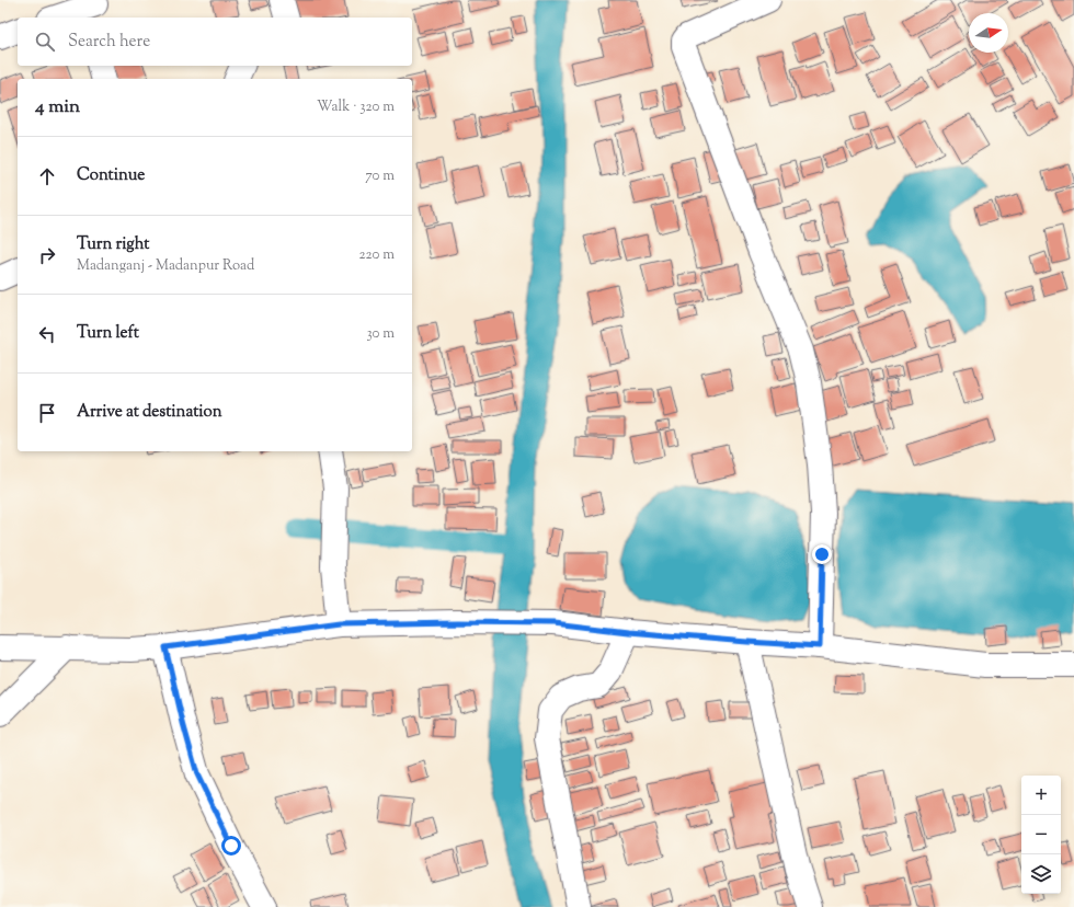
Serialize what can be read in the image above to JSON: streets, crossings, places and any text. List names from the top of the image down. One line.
{"north":"right","page":{"search":"Search here","heading":["4 min","Walk · 320 m"],"list":[["Continue","70 m"],["Turn right","Madanganj - Madanpur Road","220 m"],["Turn left","30 m"],"Arrive at destination"],"map_buttons":["+","−"]}}
